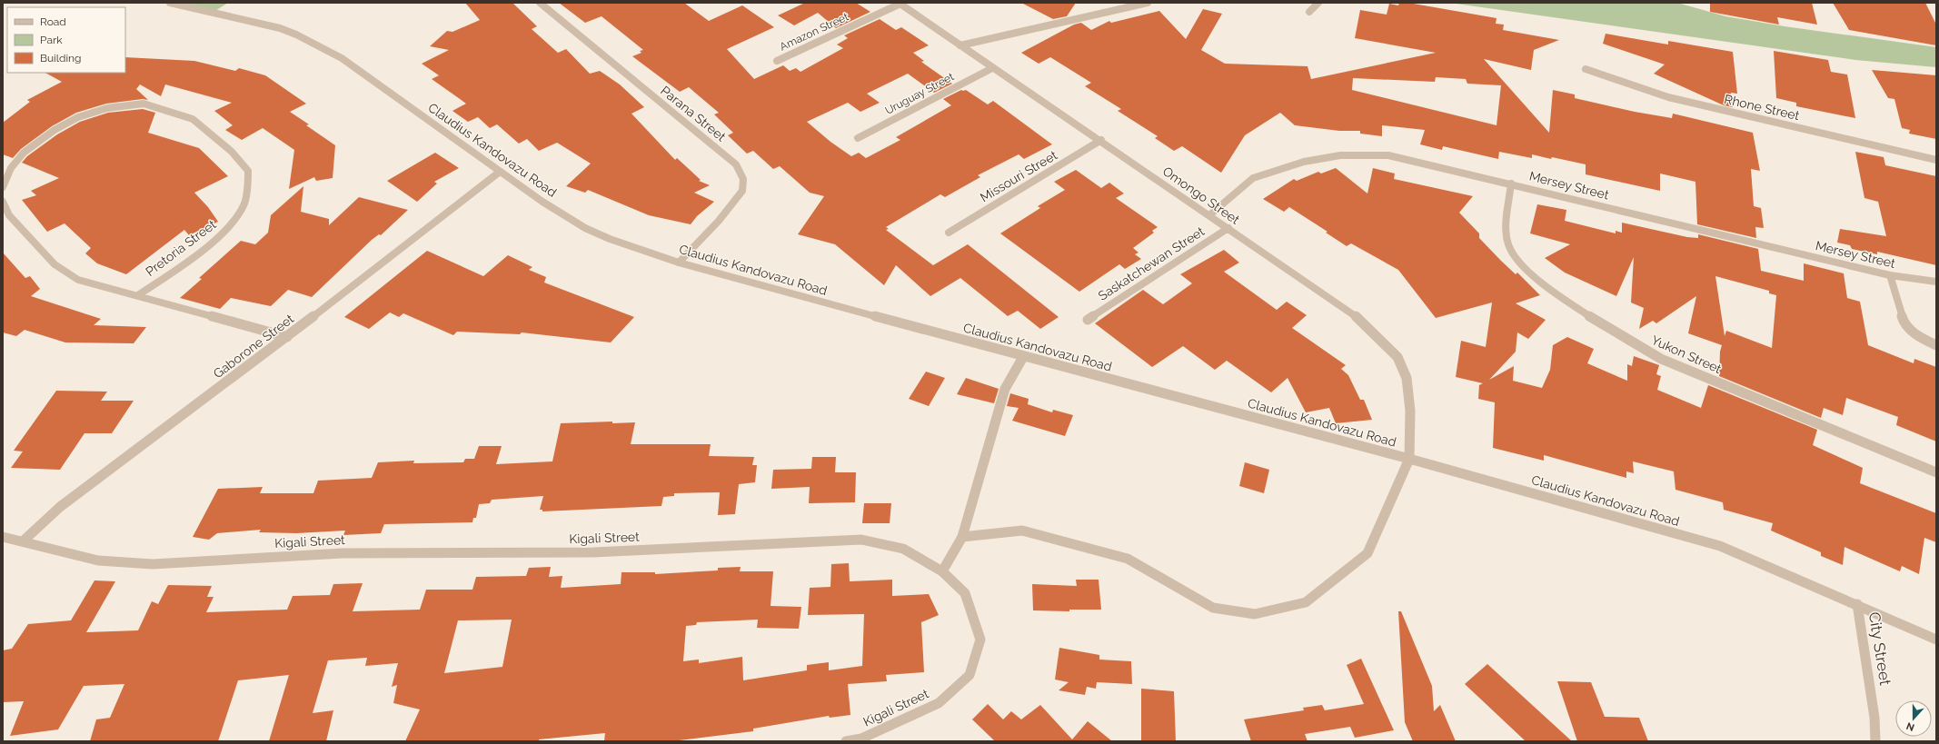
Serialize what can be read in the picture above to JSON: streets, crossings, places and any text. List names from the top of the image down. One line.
{"streets":{"street":["Amazon Street","Uruguay Street","Rhone Street","Parana Street","Claudius Kandovazu Road","Missouri Street","Mersey Street","Omongo Street","Pretoria Street","Saskatchewan Street","Gaborone Street","Yukon Street","Kigali Street","City Street"]},"crossings":[["Amazon Street","Omongo Street"],["Uruguay Street","Omongo Street"],["Parana Street","Claudius Kandovazu Road"],["Claudius Kandovazu Road","Omongo Street"],["Claudius Kandovazu Road","Gaborone Street"],["Claudius Kandovazu Road","City Street"],["Missouri Street","Omongo Street"],["Mersey Street","Omongo Street"],["Mersey Street","Yukon Street"],["Omongo Street","Saskatchewan Street"],["Gaborone Street","Kigali Street"]],"legend":["Road","Park","Building"],"north":"bottom"}
